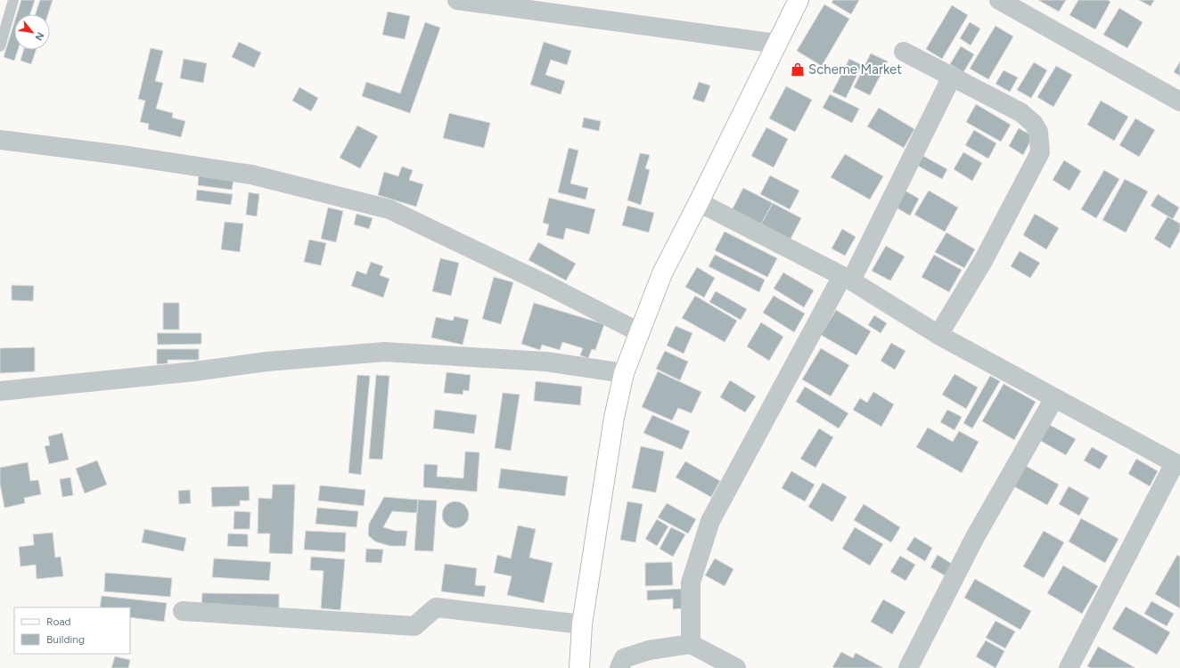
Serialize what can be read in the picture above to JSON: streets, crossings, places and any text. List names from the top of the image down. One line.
{"places":{"shop":["Scheme Market"]},"legend":["Road","Building"],"north":"bottom right"}
